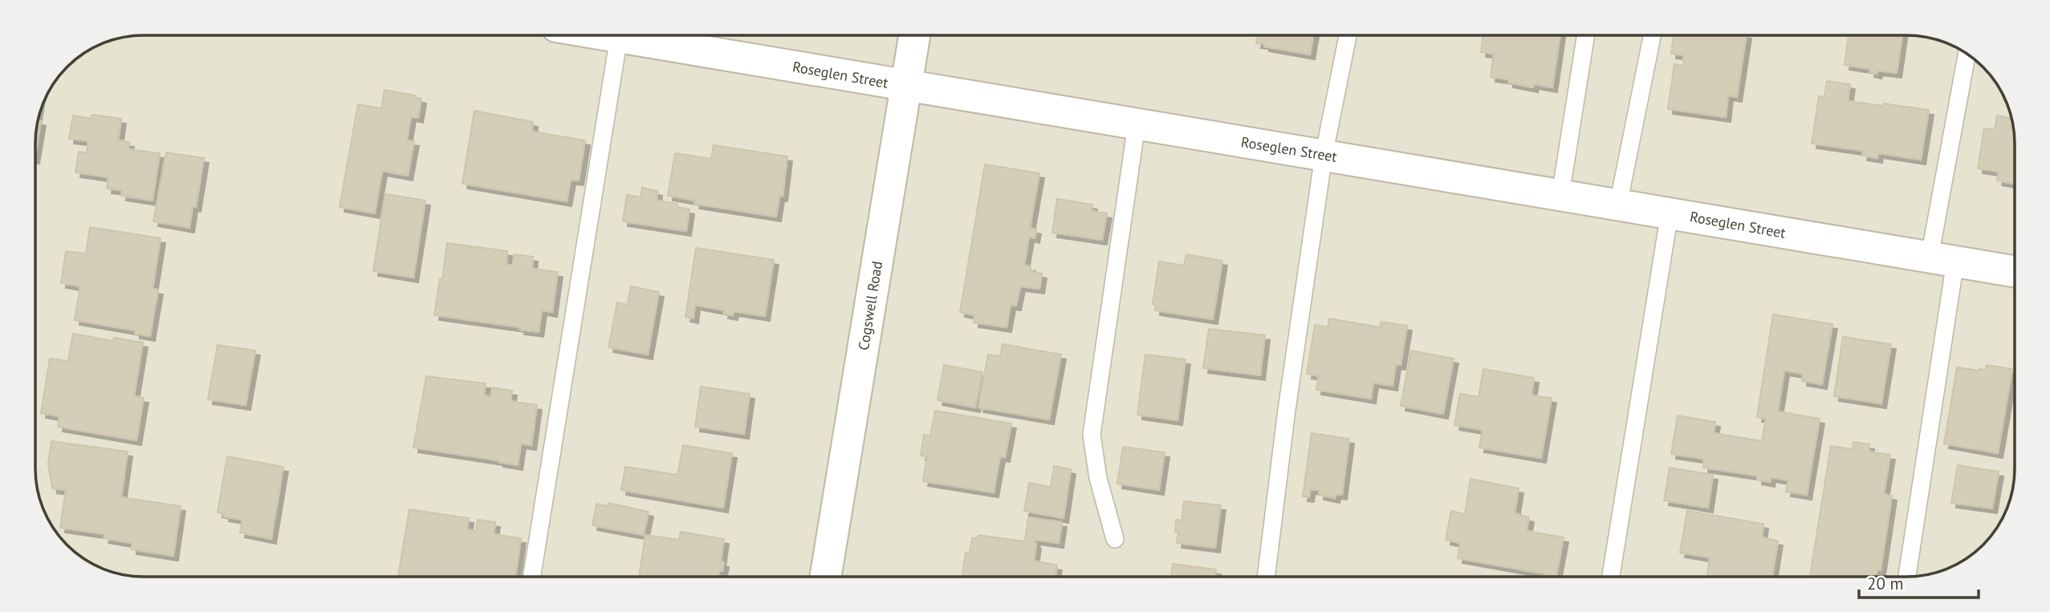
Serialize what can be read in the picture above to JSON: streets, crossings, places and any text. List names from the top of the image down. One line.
{"streets":{"street":["Roseglen Street","Cogswell Road"]},"crossings":[["Roseglen Street","Cogswell Road"]],"scale_bar":"20 m"}
